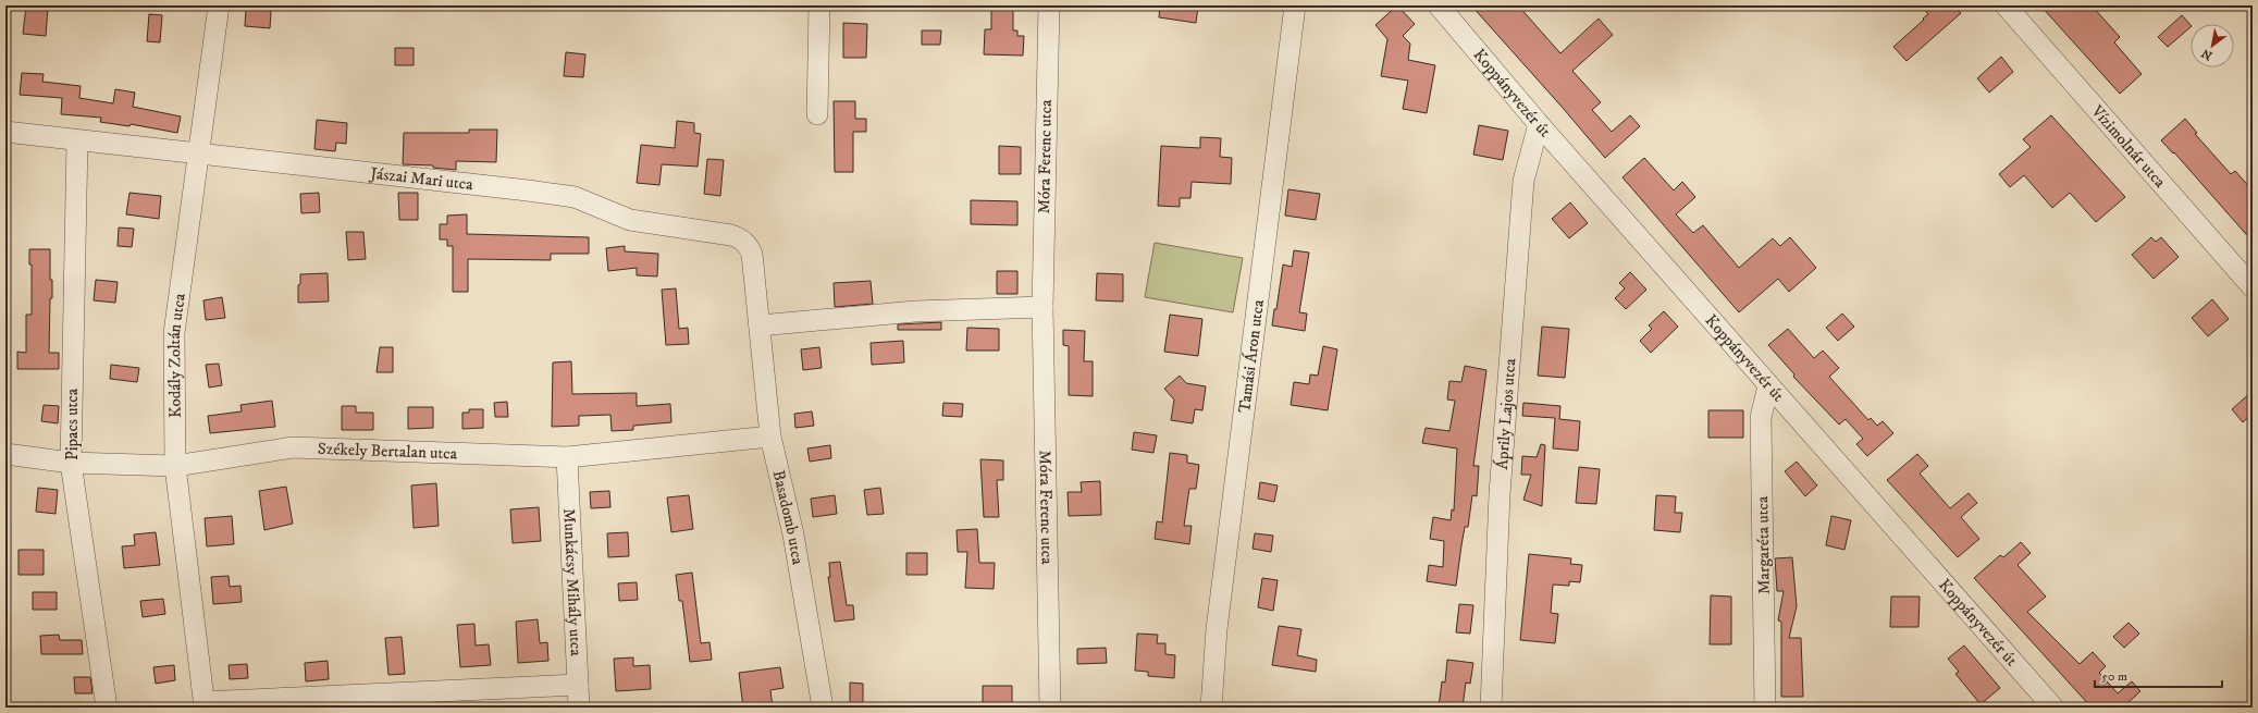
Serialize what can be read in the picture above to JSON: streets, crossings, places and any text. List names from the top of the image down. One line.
{"streets":{"street":["Koppányvezér út","Vízimolnár utca","Móra Ferenc utca","Jászai Mari utca","Kodály Zoltán utca","Tamási Áron utca","Áprily Lajos utca","Pipacs utca","Székely Bertalan utca","Basadomb utca","Margaréta utca","Munkácsy Mihály utca"]},"crossings":[["Koppányvezér út","Áprily Lajos utca"],["Koppányvezér út","Margaréta utca"],["Jászai Mari utca","Kodály Zoltán utca"],["Jászai Mari utca","Pipacs utca"],["Jászai Mari utca","Basadomb utca"],["Kodály Zoltán utca","Székely Bertalan utca"],["Pipacs utca","Székely Bertalan utca"],["Székely Bertalan utca","Basadomb utca"],["Székely Bertalan utca","Munkácsy Mihály utca"]],"scale_bar":"50 m","north":"bottom left"}
